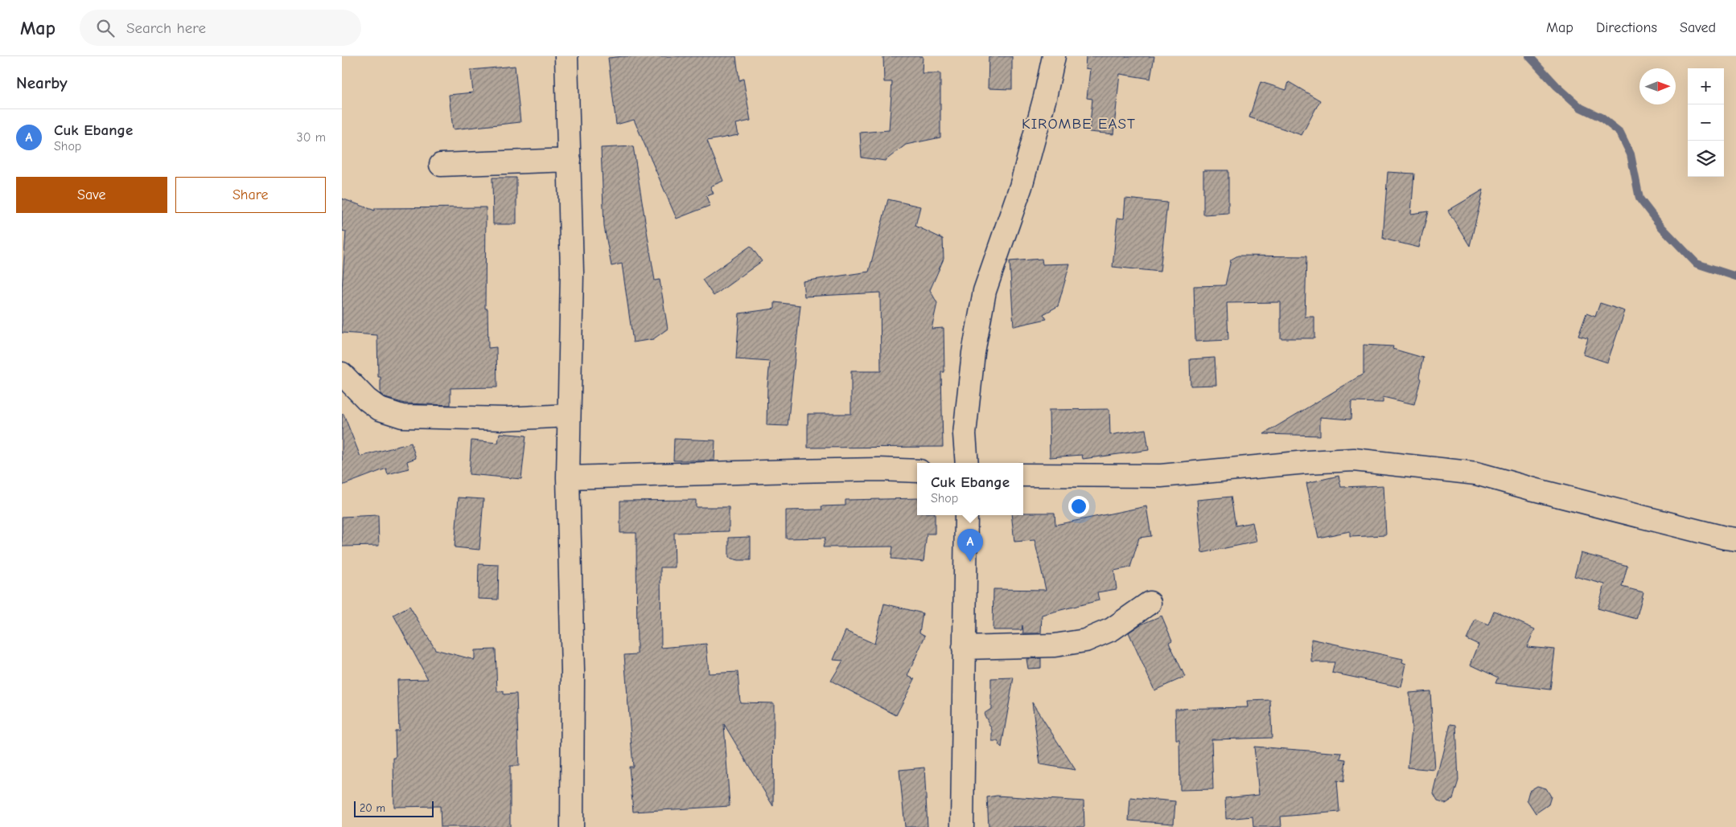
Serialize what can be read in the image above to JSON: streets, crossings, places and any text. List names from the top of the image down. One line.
{"districts":["KIROMBE EAST"],"scale_bar":"20 m","north":"right","page":{"header":"Map","search":"Search here","nav":["Map","Directions","Saved"],"heading":"Nearby","map_buttons":["+","−"],"list":[{"mark":"A","name":"Cuk Ebange","note":"Shop","value":"30 m"}],"buttons":["Save","Share"],"popup":["Cuk Ebange","Shop"],"pins":"A","scale":"20 m"}}
